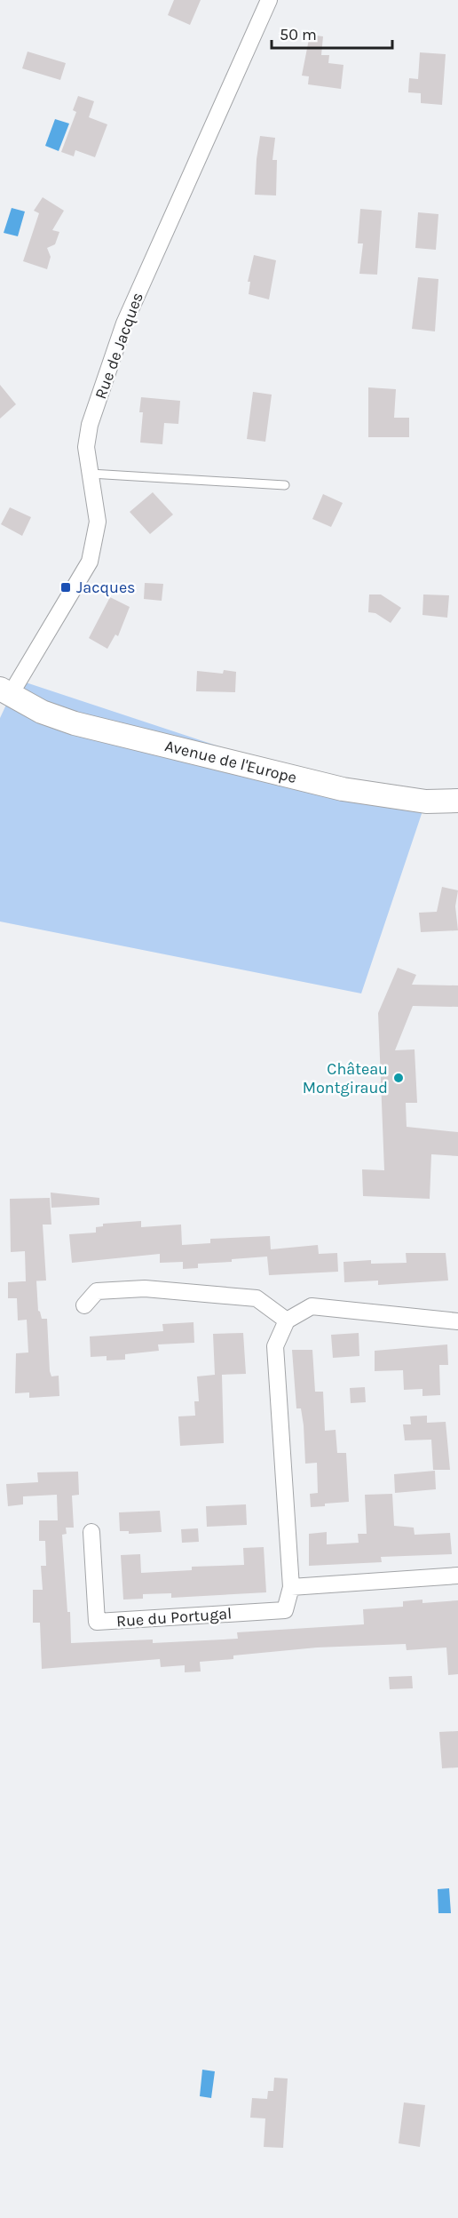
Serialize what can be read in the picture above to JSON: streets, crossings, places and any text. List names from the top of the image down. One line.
{"streets":{"street":["Rue de Jacques","Avenue de l'Europe","Rue du Portugal"]},"crossings":[["Rue de Jacques","Avenue de l'Europe"]],"places":{"transit":["Jacques"],"other":["Château Montgiraud"]},"scale_bar":"50 m"}
